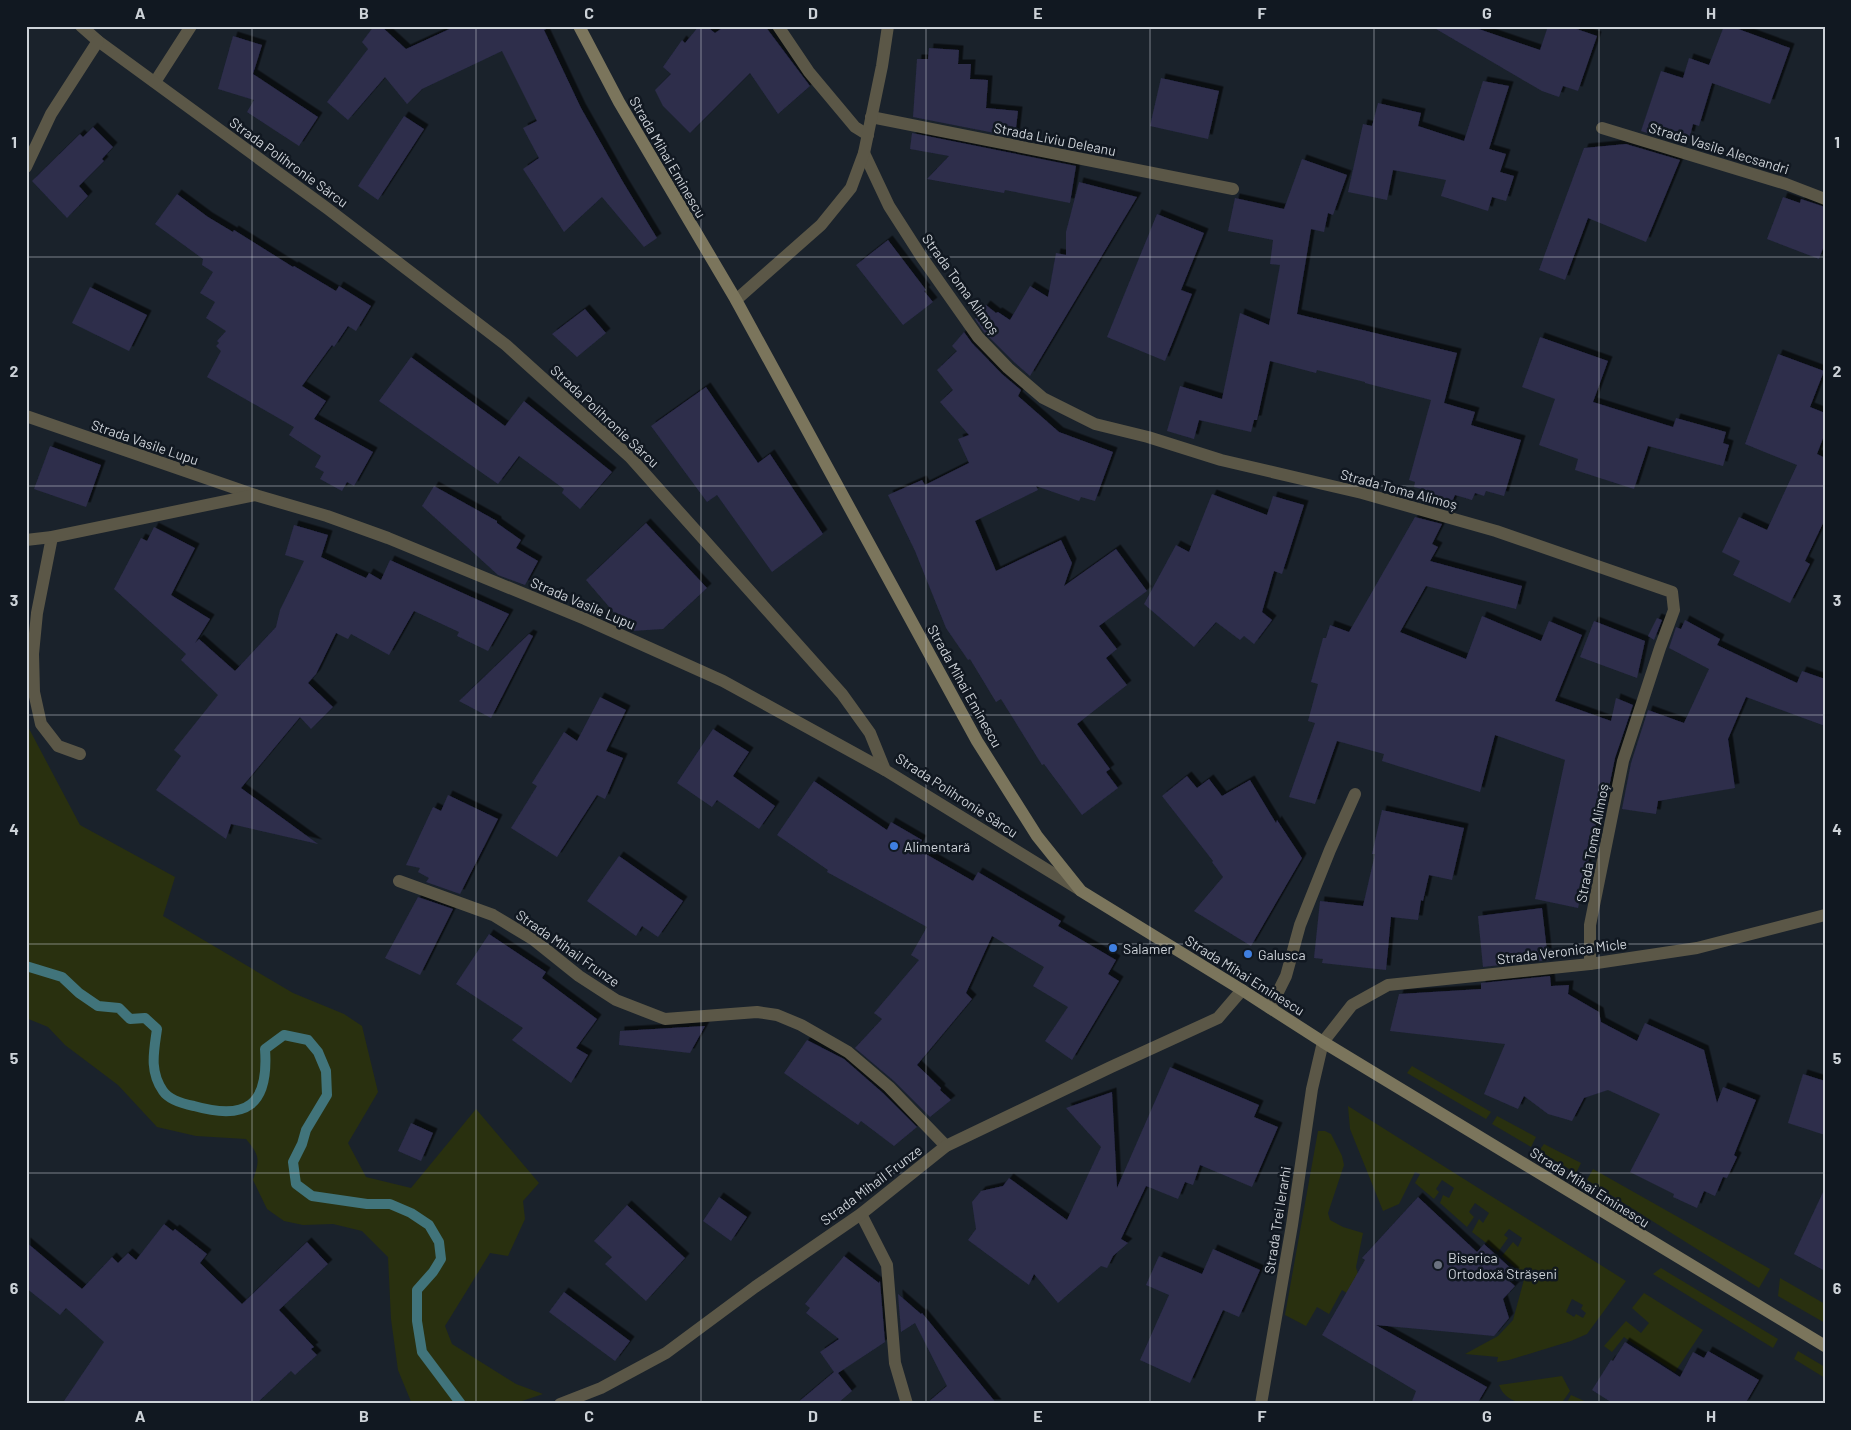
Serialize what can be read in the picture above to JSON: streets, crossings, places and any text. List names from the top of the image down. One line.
{"streets":{"main road":["Strada Mihai Eminescu"],"street":["Strada Liviu Deleanu","Strada Vasile Alecsandri","Strada Polihronie Sârcu","Strada Toma Alimoș","Strada Vasile Lupu","Strada Mihail Frunze","Strada Veronica Micle","Strada Trei Ierarhi"]},"crossings":[["Strada Mihai Eminescu","Strada Polihronie Sârcu"],["Strada Mihai Eminescu","Strada Mihail Frunze"],["Strada Mihai Eminescu","Strada Veronica Micle"],["Strada Mihai Eminescu","Strada Trei Ierarhi"],["Strada Polihronie Sârcu","Strada Vasile Lupu"],["Strada Toma Alimoș","Strada Veronica Micle"],["Strada Veronica Micle","Strada Trei Ierarhi"]],"places":["Alimentară","Salamer","Galusca","Biserica Ortodoxă Strășeni"],"grid":{"columns":["A","B","C","D","E","F","G","H"],"rows":["1","2","3","4","5","6"]}}
